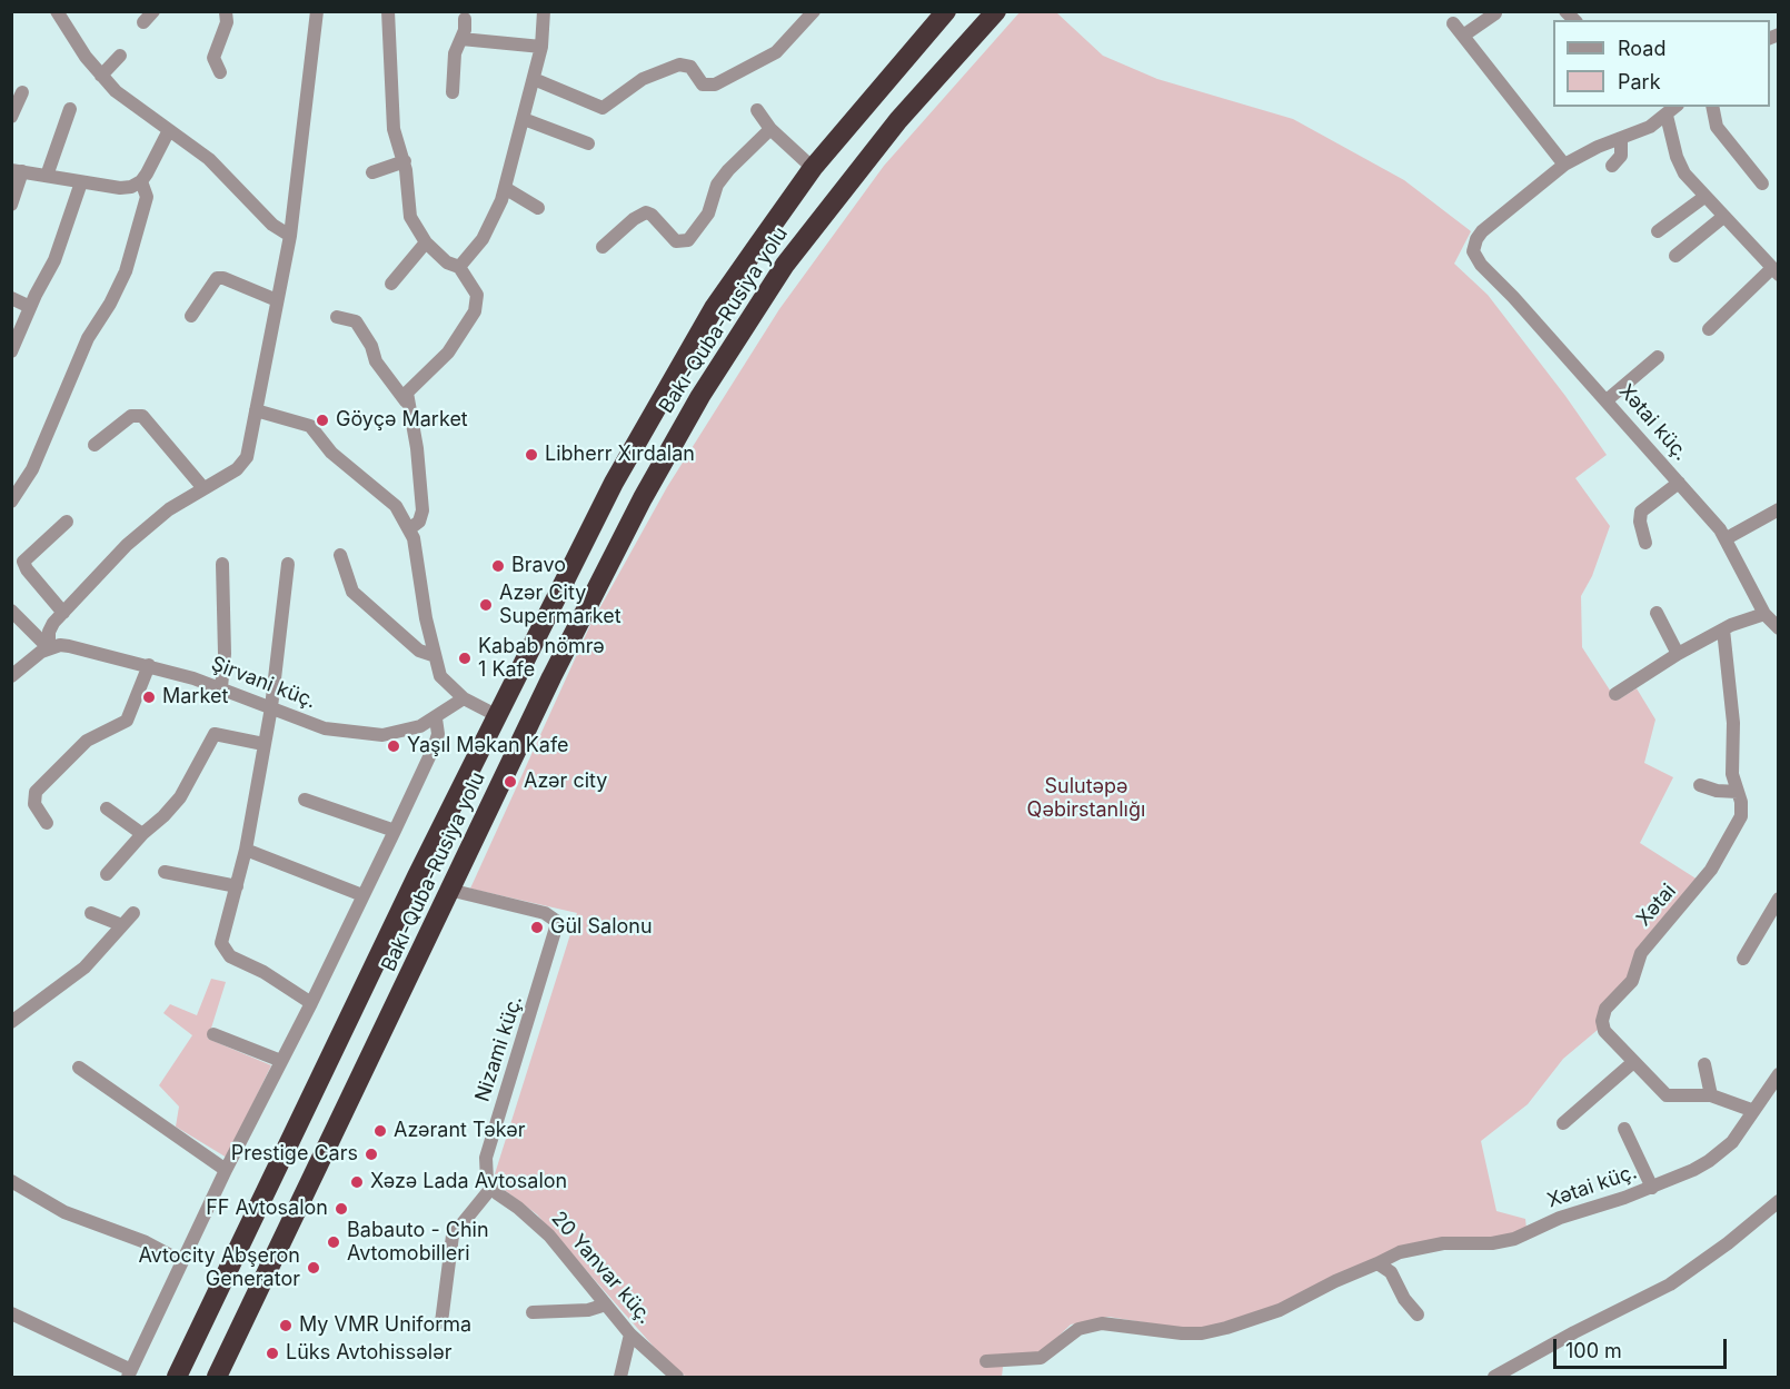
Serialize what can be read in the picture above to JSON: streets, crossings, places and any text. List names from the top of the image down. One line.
{"streets":{"highway":["Bakı-Quba-Rusiya yolu"],"street":["Xətai küç.","Şirvani küç.","Xətai","Nizami küç.","20 Yanvar küç."]},"crossings":[["Bakı-Quba-Rusiya yolu","Nizami küç."],["Xətai küç.","Xətai"],["Nizami küç.","20 Yanvar küç."]],"parks":["Sulutəpə Qəbirstanlığı"],"places":["Göyçə Market","Libherr Xırdalan","Bravo","Azər City Supermarket","Kabab nömrə 1 Kafe","Market","Yaşıl Məkan Kafe","Azər city","Gül Salonu","Azərant Təkər","Prestige Cars","Xəzə Lada Avtosalon","FF Avtosalon","Babauto - Chin Avtomobilleri","Avtocity Abşeron Generator","My VMR Uniforma","Lüks Avtohissələr"],"legend":["Road","Park"],"scale_bar":"100 m"}
